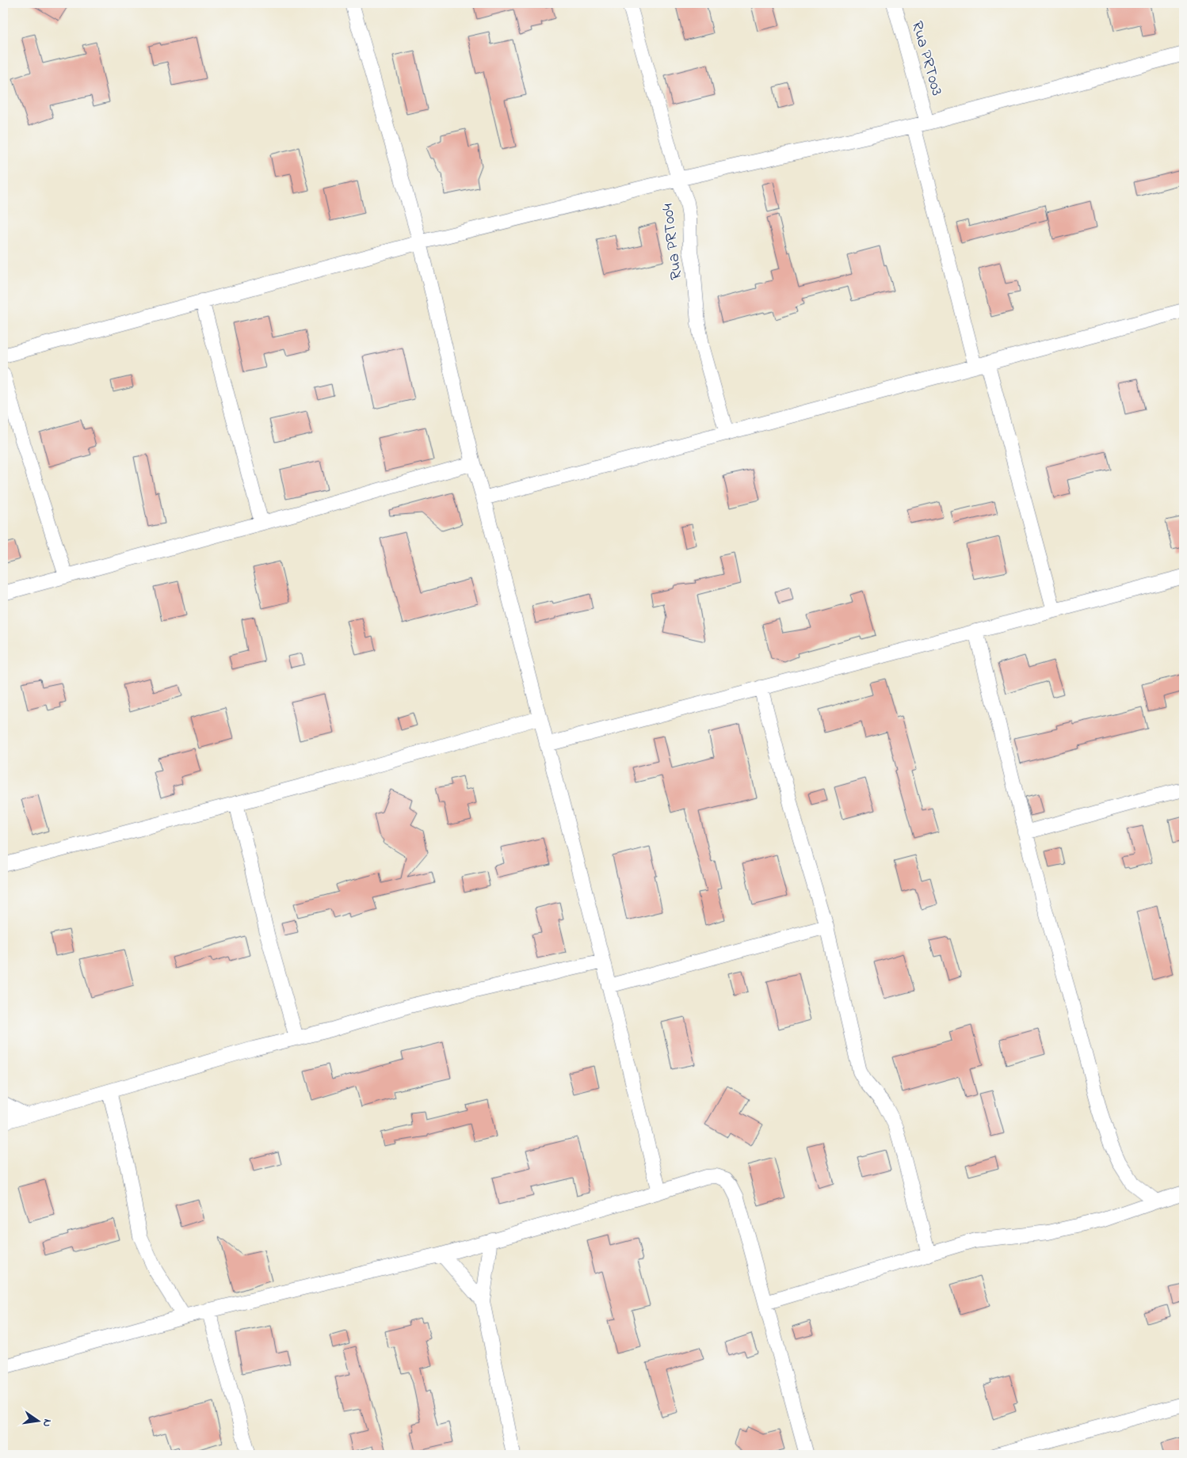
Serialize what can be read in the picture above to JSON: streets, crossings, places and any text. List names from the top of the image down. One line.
{"streets":{"street":["Rua PRT003","Rua PRT004"]},"north":"right"}
